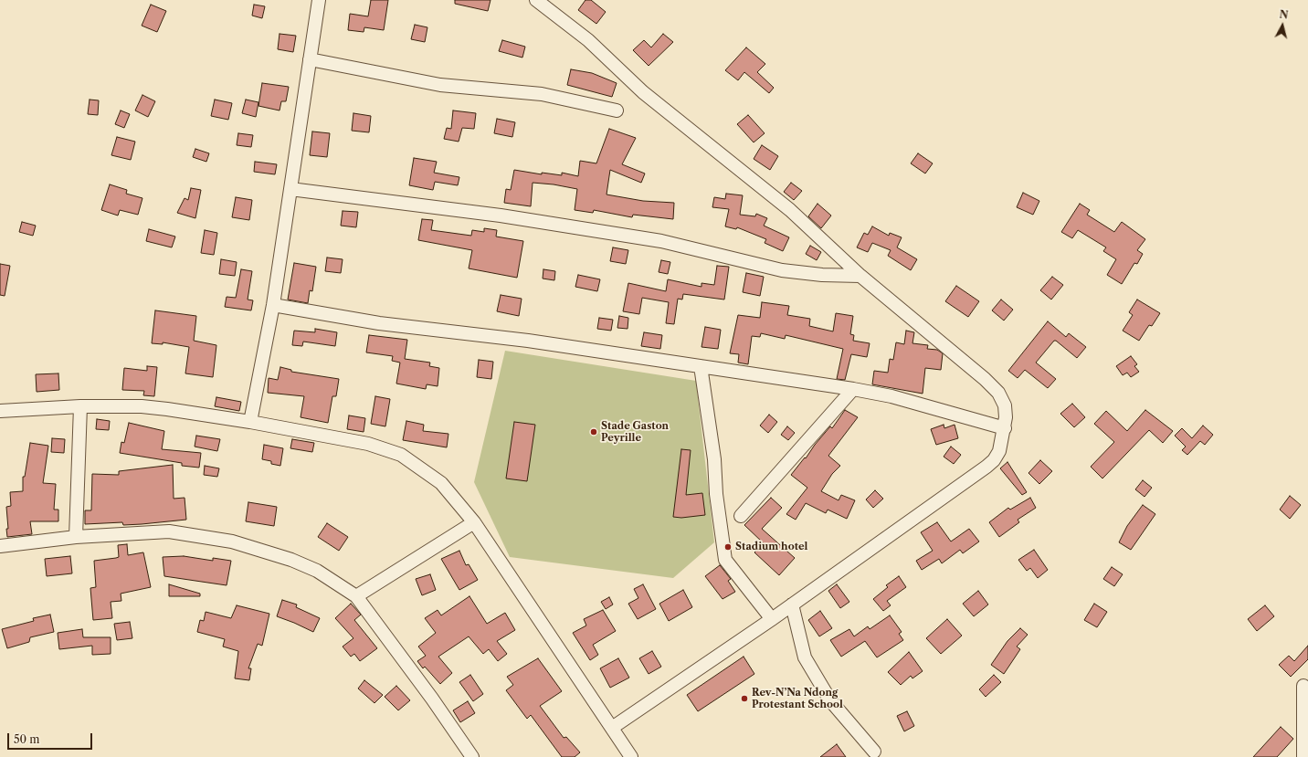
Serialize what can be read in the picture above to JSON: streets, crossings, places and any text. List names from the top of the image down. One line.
{"places":["Stade Gaston Peyrille","Stadium hotel","Rev-N’Na Ndong Protestant School"],"scale_bar":"50 m","north":"top"}
